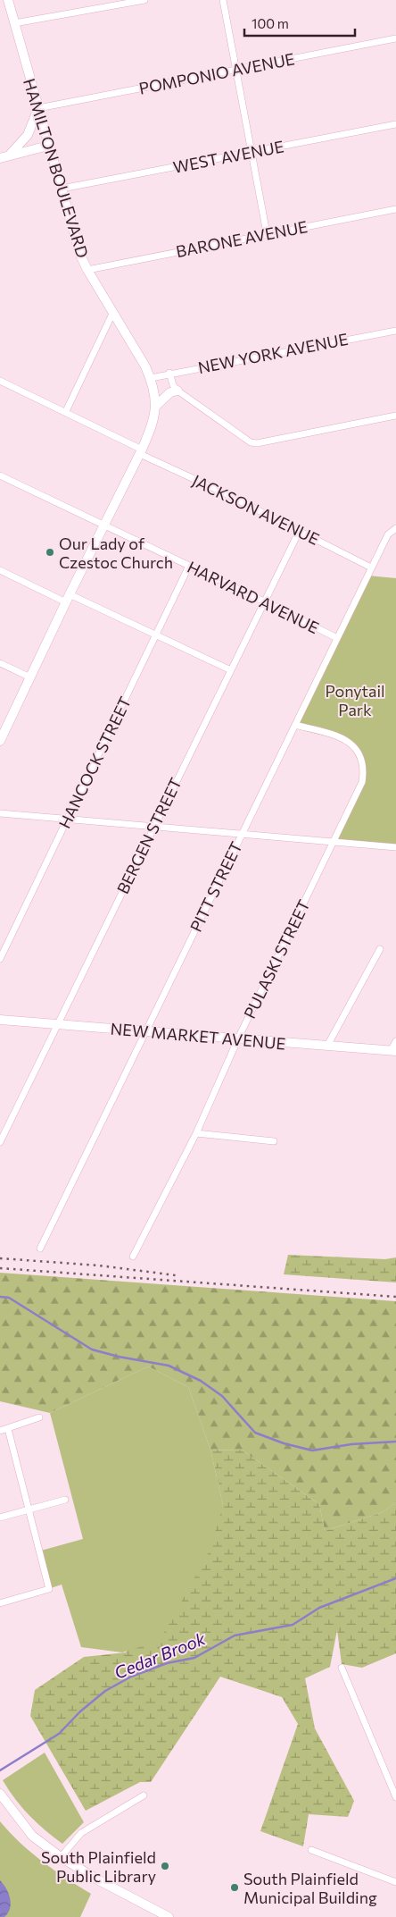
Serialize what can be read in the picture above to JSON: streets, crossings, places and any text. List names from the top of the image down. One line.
{"streets":{"main road":["HAMILTON BOULEVARD","NEW MARKET AVENUE"],"street":["POMPONIO AVENUE","WEST AVENUE","BARONE AVENUE","NEW YORK AVENUE","JACKSON AVENUE","HARVARD AVENUE","HANCOCK STREET","BERGEN STREET","PITT STREET","PULASKI STREET"]},"crossings":[["POMPONIO AVENUE","HAMILTON BOULEVARD"],["WEST AVENUE","HAMILTON BOULEVARD"],["HAMILTON BOULEVARD","BARONE AVENUE"],["HAMILTON BOULEVARD","NEW YORK AVENUE"],["HAMILTON BOULEVARD","JACKSON AVENUE"],["HAMILTON BOULEVARD","HARVARD AVENUE"],["JACKSON AVENUE","BERGEN STREET"],["JACKSON AVENUE","PITT STREET"],["HARVARD AVENUE","HANCOCK STREET"],["HARVARD AVENUE","BERGEN STREET"],["HARVARD AVENUE","PITT STREET"],["BERGEN STREET","NEW MARKET AVENUE"],["PITT STREET","PULASKI STREET"],["PITT STREET","NEW MARKET AVENUE"],["PULASKI STREET","NEW MARKET AVENUE"]],"water":["Cedar Brook"],"parks":["Ponytail Park"],"places":["Our Lady of Czestoc Church","South Plainfield Public Library","South Plainfield Municipal Building"],"scale_bar":"100 m"}
